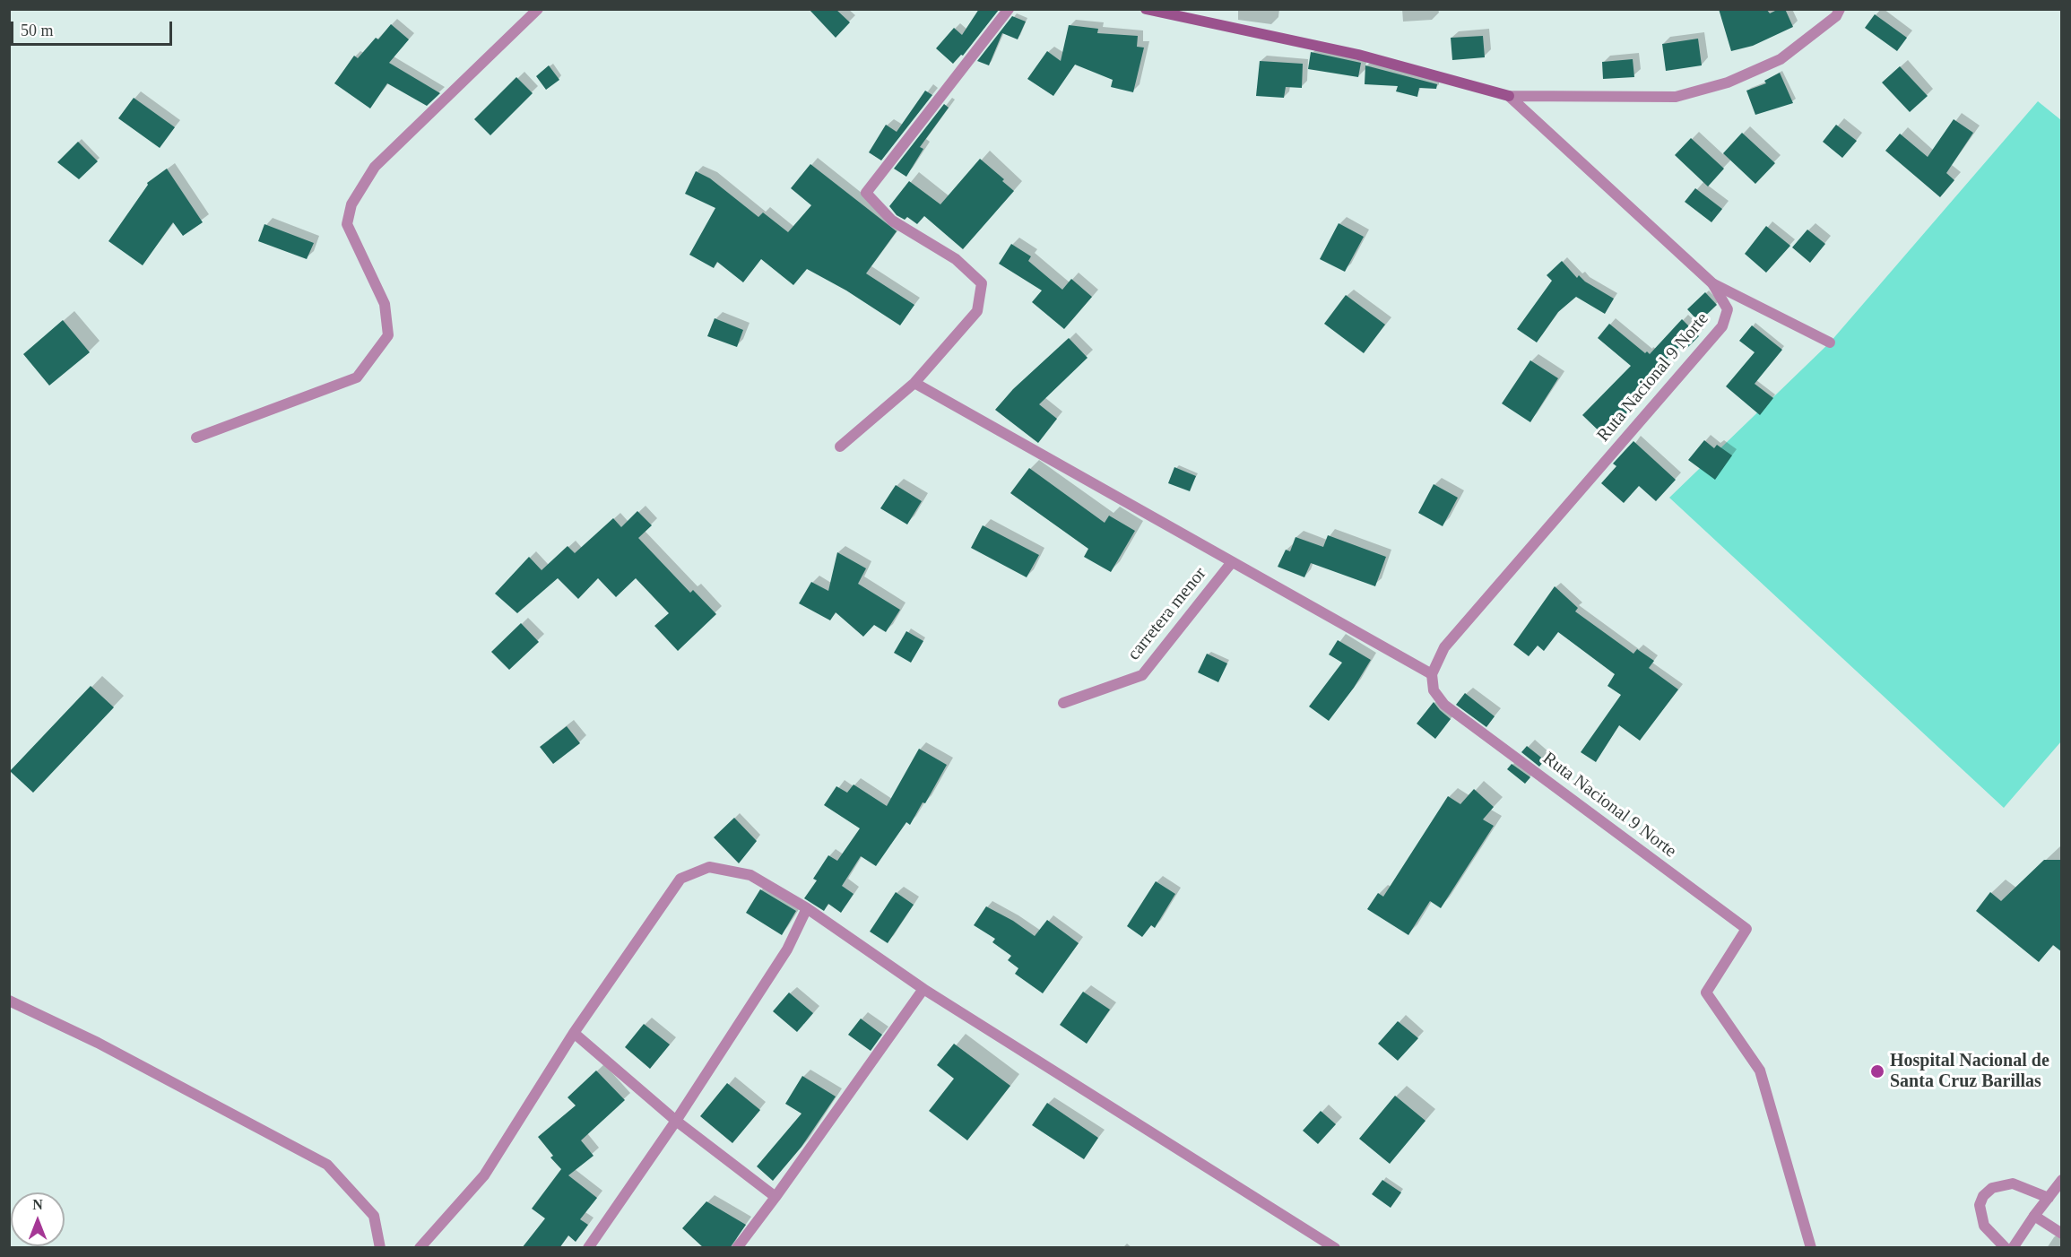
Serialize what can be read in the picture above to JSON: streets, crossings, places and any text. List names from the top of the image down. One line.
{"streets":{"main road":["Ruta Nacional 9 Norte"],"street":["carretera menor"]},"places":["Hospital Nacional de Santa Cruz Barillas"],"scale_bar":"50 m","north":"top"}
